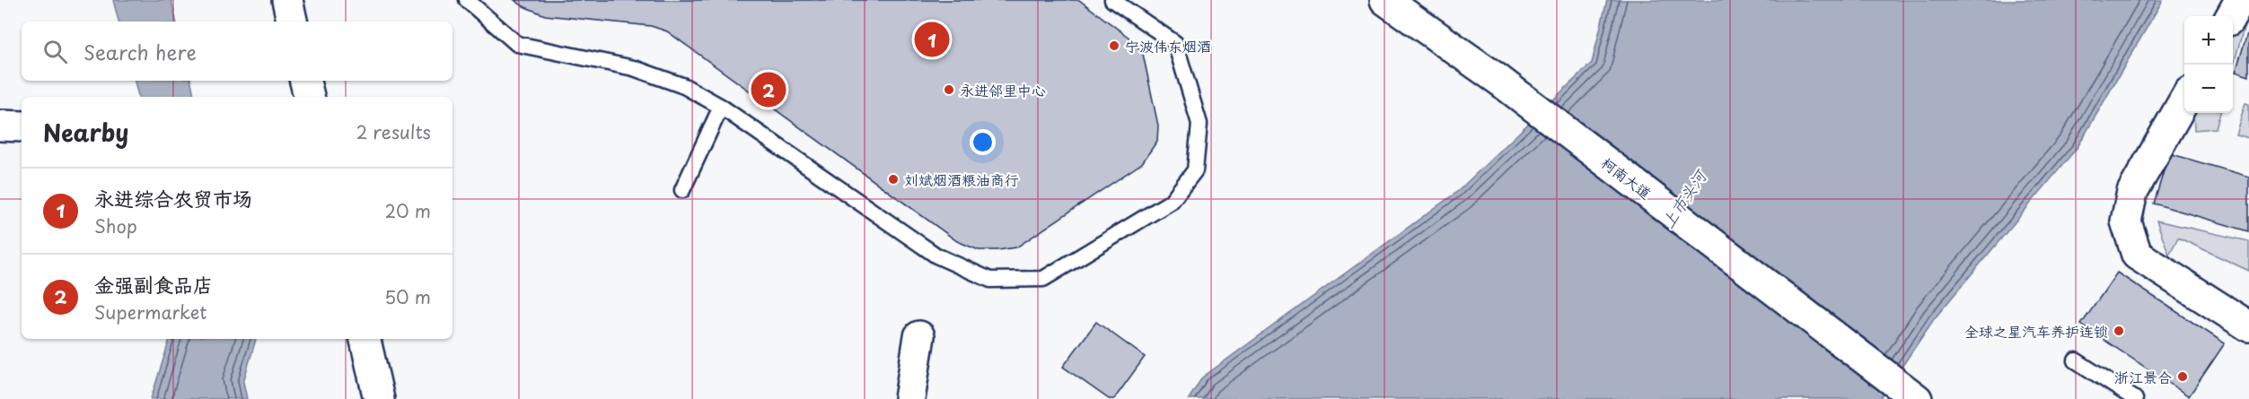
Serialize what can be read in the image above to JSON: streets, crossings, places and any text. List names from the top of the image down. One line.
{"streets":{"main road":["柯南大道"]},"water":["上市头河"],"places":["宁波伟东烟酒","永进邻里中心","刘斌烟酒粮油商行","全球之星汽车养护连锁","浙江景合"],"page":{"map_buttons":["+","−"],"pins":["1","2"],"search":"Search here","heading":["Nearby","2 results"],"list":[{"mark":"1","name":"永进综合农贸市场","note":"Shop","value":"20 m"},{"mark":"2","name":"金强副食品店","note":"Supermarket","value":"50 m"}]}}
